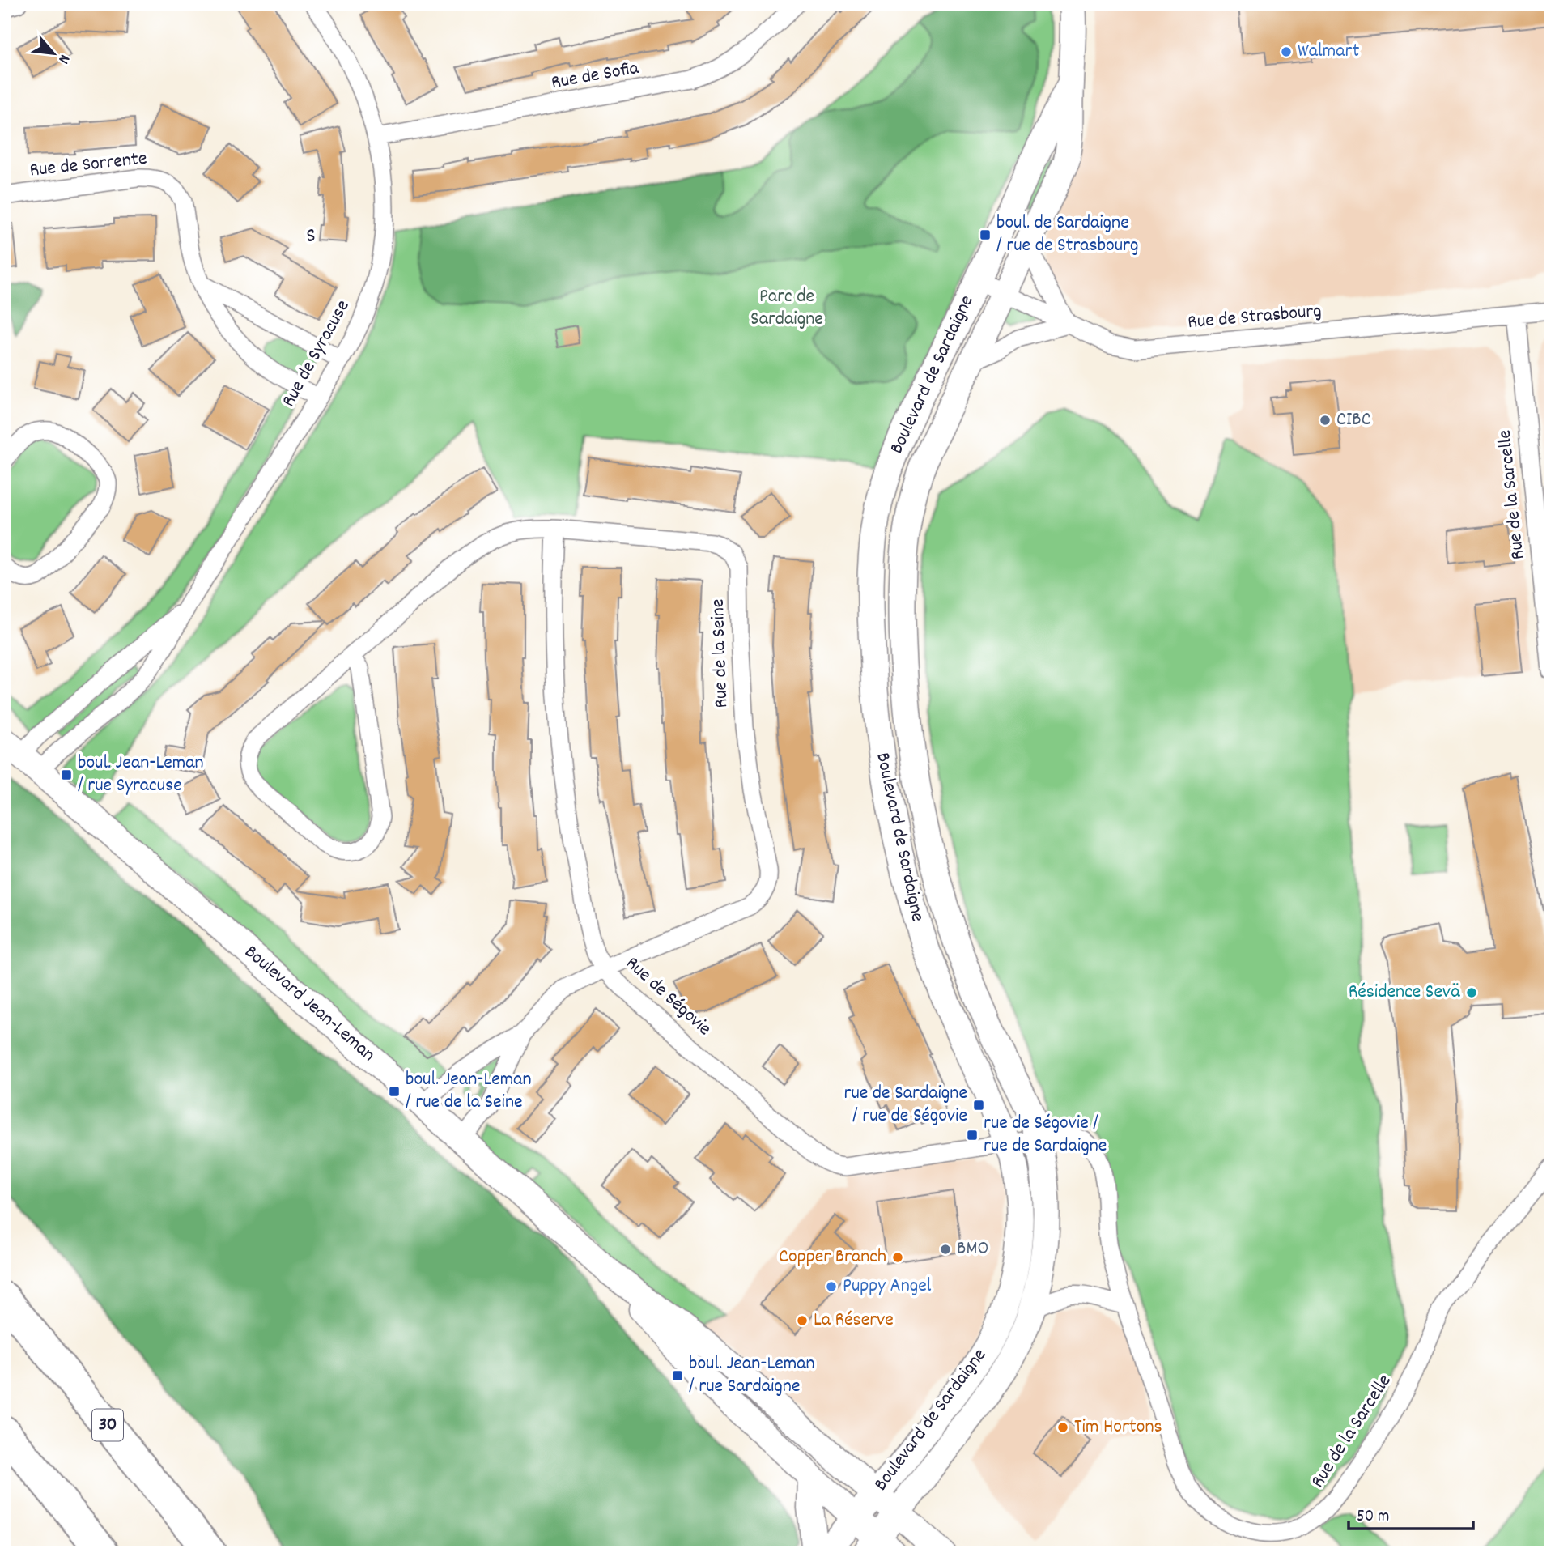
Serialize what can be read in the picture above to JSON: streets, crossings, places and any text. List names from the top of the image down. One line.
{"streets":{"highway":["30"],"street":["Rue de Sofia","Rue de Sorrente","Rue de Strasbourg","Rue de Syracuse","Boulevard de Sardaigne","Rue de la Sarcelle","Rue de la Seine","Rue de Ségovie","Boulevard Jean-Leman"]},"crossings":[["Rue de Sofia","Rue de Syracuse"],["Rue de Sorrente","Rue de Syracuse"],["Rue de Strasbourg","Boulevard de Sardaigne"],["Rue de Strasbourg","Rue de la Sarcelle"],["Rue de Syracuse","Boulevard Jean-Leman"],["Boulevard de Sardaigne","Rue de la Sarcelle"],["Boulevard de Sardaigne","Rue de Ségovie"],["Boulevard de Sardaigne","Boulevard Jean-Leman"],["Rue de la Sarcelle","Rue de Ségovie"],["Rue de la Seine","Rue de Ségovie"],["Rue de la Seine","Boulevard Jean-Leman"]],"districts":["S"],"parks":["Parc de Sardaigne"],"places":{"other":["Walmart","CIBC","Résidence Sevä","BMO","Copper Branch","Puppy Angel","La Réserve","Tim Hortons"],"transit":["boul. de Sardaigne / rue de Strasbourg","boul. Jean-Leman / rue Syracuse","boul. Jean-Leman / rue de la Seine","rue de Sardaigne / rue de Ségovie","rue de Ségovie / rue de Sardaigne","boul. Jean-Leman / rue Sardaigne"]},"scale_bar":"50 m","north":"bottom right"}
